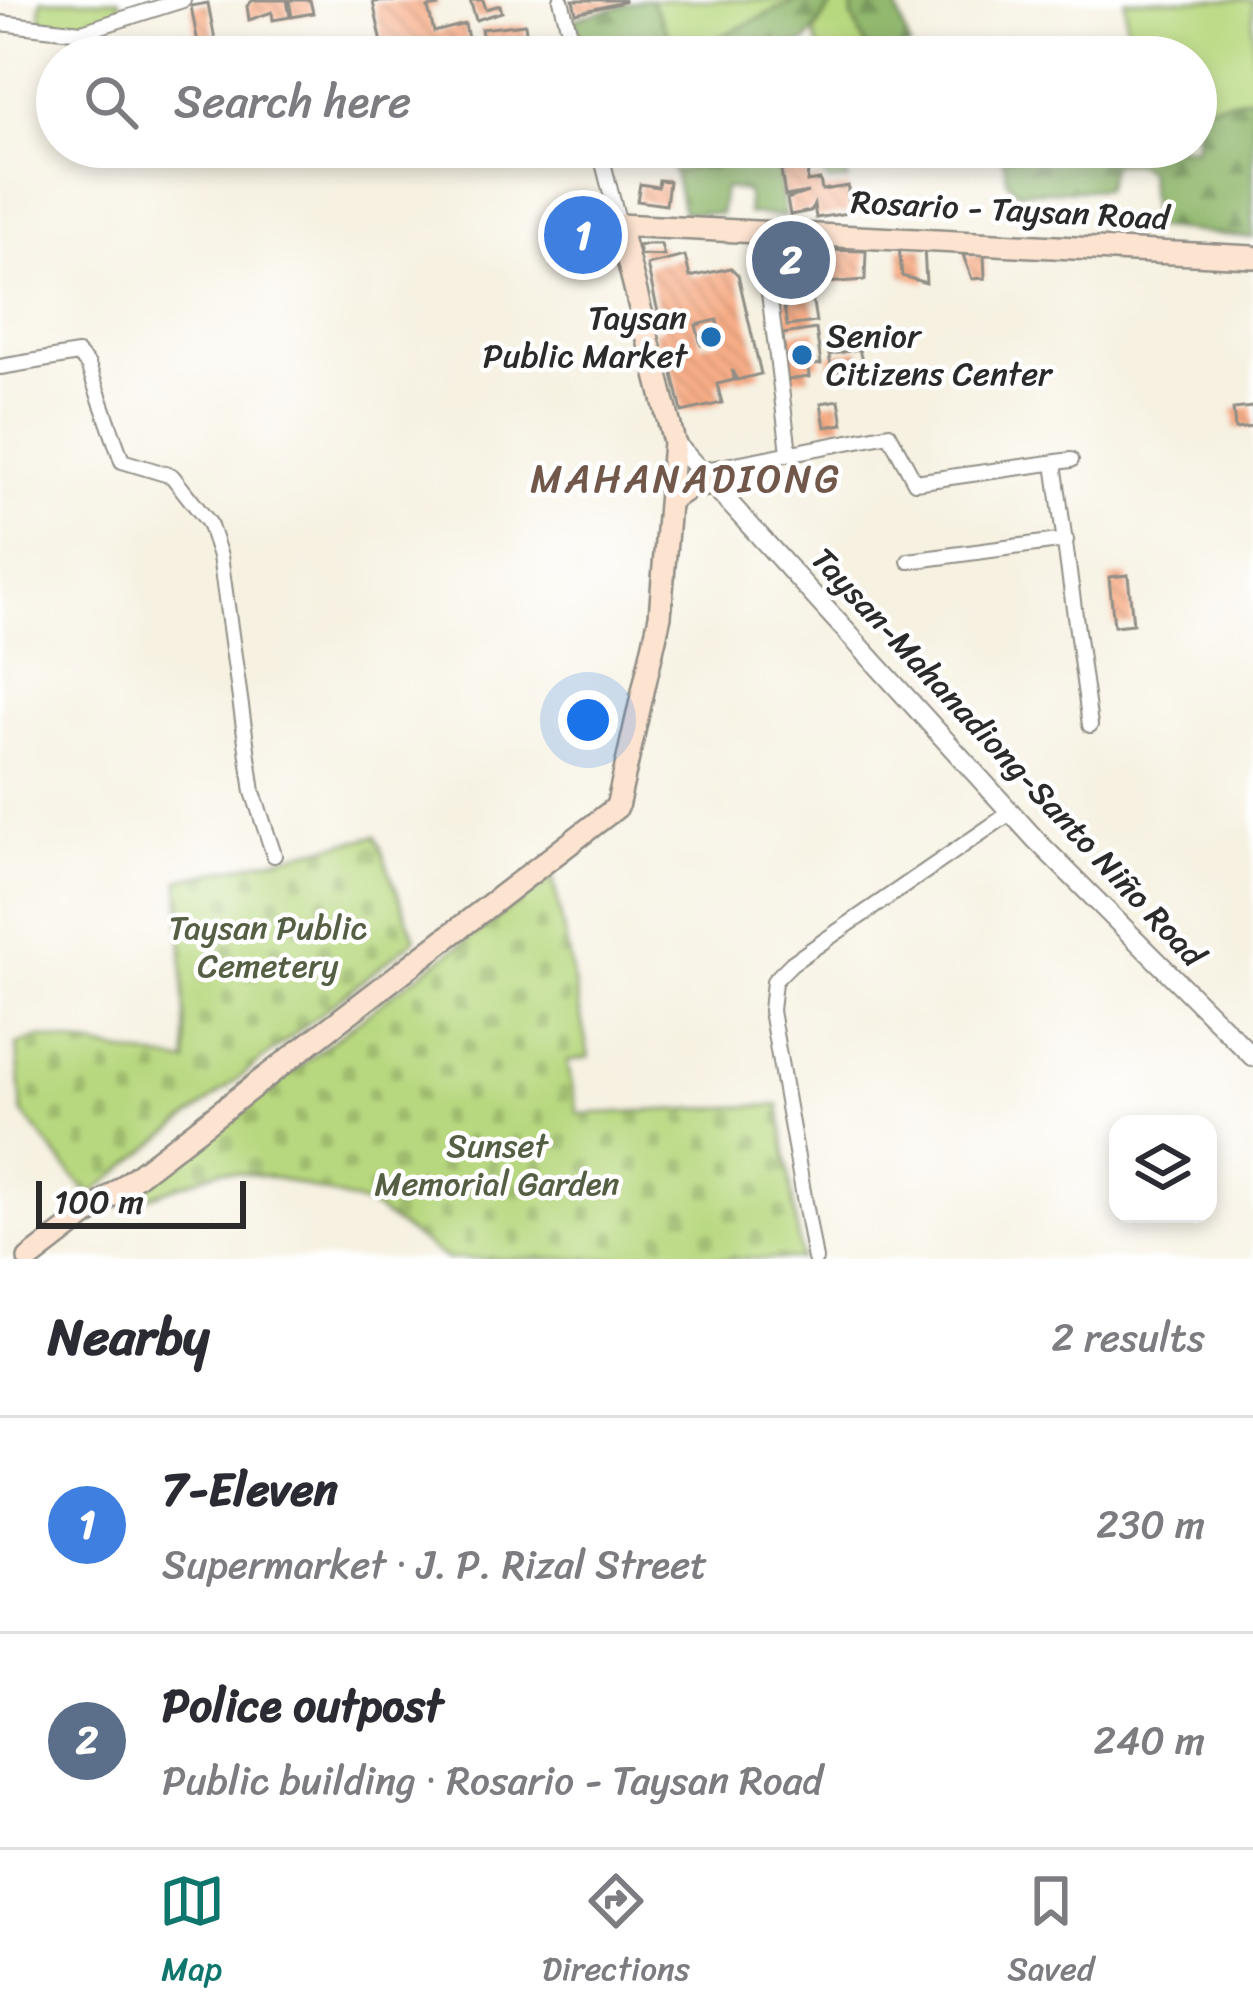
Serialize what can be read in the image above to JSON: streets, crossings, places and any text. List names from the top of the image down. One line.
{"streets":{"main road":["Rosario - Taysan Road"],"street":["Taysan-Mahanadiong-Santo Niño Road"]},"districts":["MAHANADIONG"],"parks":["Taysan Public Cemetery","Sunset Memorial Garden"],"places":["Taysan Public Market","Senior Citizens Center"],"scale_bar":"100 m","page":{"search":"Search here","pins":["1","2"],"scale":"100 m","heading":["Nearby","2 results"],"list":[{"mark":"1","name":"7-Eleven","note":"Supermarket · J. P. Rizal Street","value":"230 m"},{"mark":"2","name":"Police outpost","note":"Public building · Rosario - Taysan Road","value":"240 m"}],"nav":["Map","Directions","Saved"]}}
